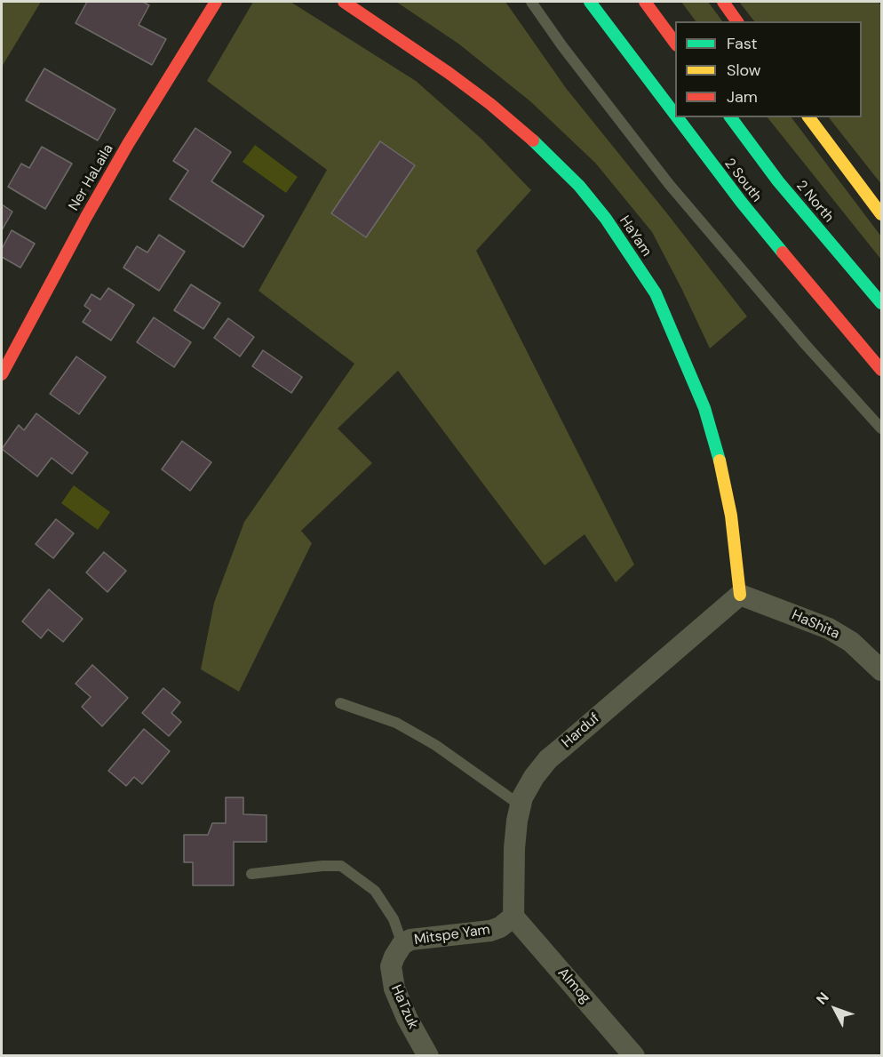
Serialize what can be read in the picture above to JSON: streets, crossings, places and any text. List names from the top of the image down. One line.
{"streets":{"main road":["Ner HaLaila","2 South","2 North","HaYam"],"street":["HaShita","Harduf","Mitspe Yam","Almog","HaTzuk"]},"crossings":[["HaYam","HaShita"],["HaYam","Harduf"],["HaShita","Harduf"],["Harduf","Mitspe Yam"],["Harduf","Almog"],["Mitspe Yam","Almog"],["Mitspe Yam","HaTzuk"]],"legend":["Fast","Slow","Jam"],"north":"top left"}
